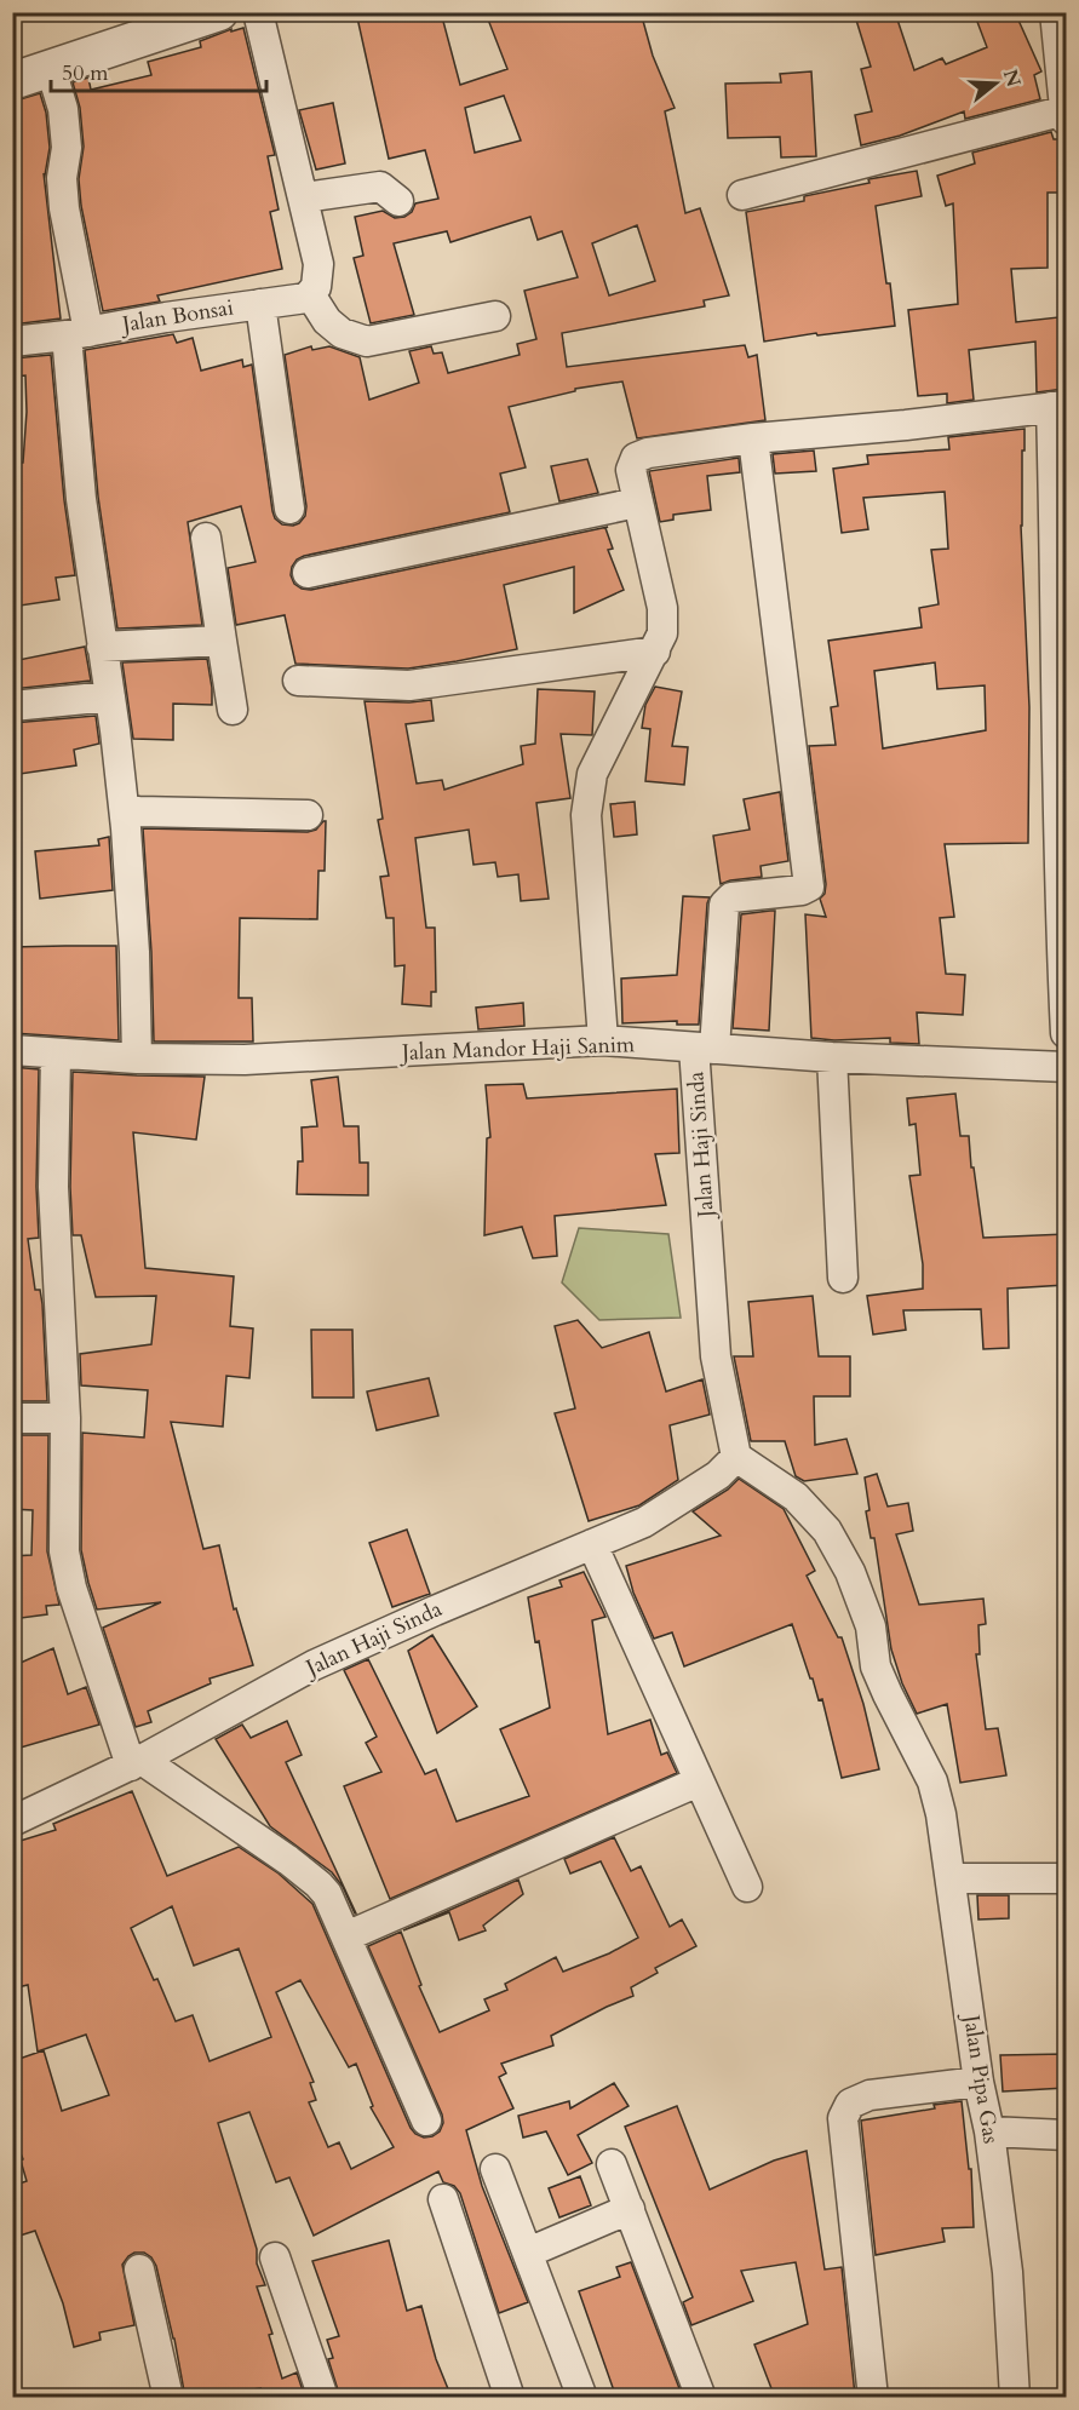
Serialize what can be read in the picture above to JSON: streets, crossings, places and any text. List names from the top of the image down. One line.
{"streets":{"street":["Jalan Bonsai","Jalan Mandor Haji Sanim","Jalan Haji Sinda","Jalan Pipa Gas"]},"crossings":[["Jalan Mandor Haji Sanim","Jalan Haji Sinda"]],"scale_bar":"50 m","north":"right"}
